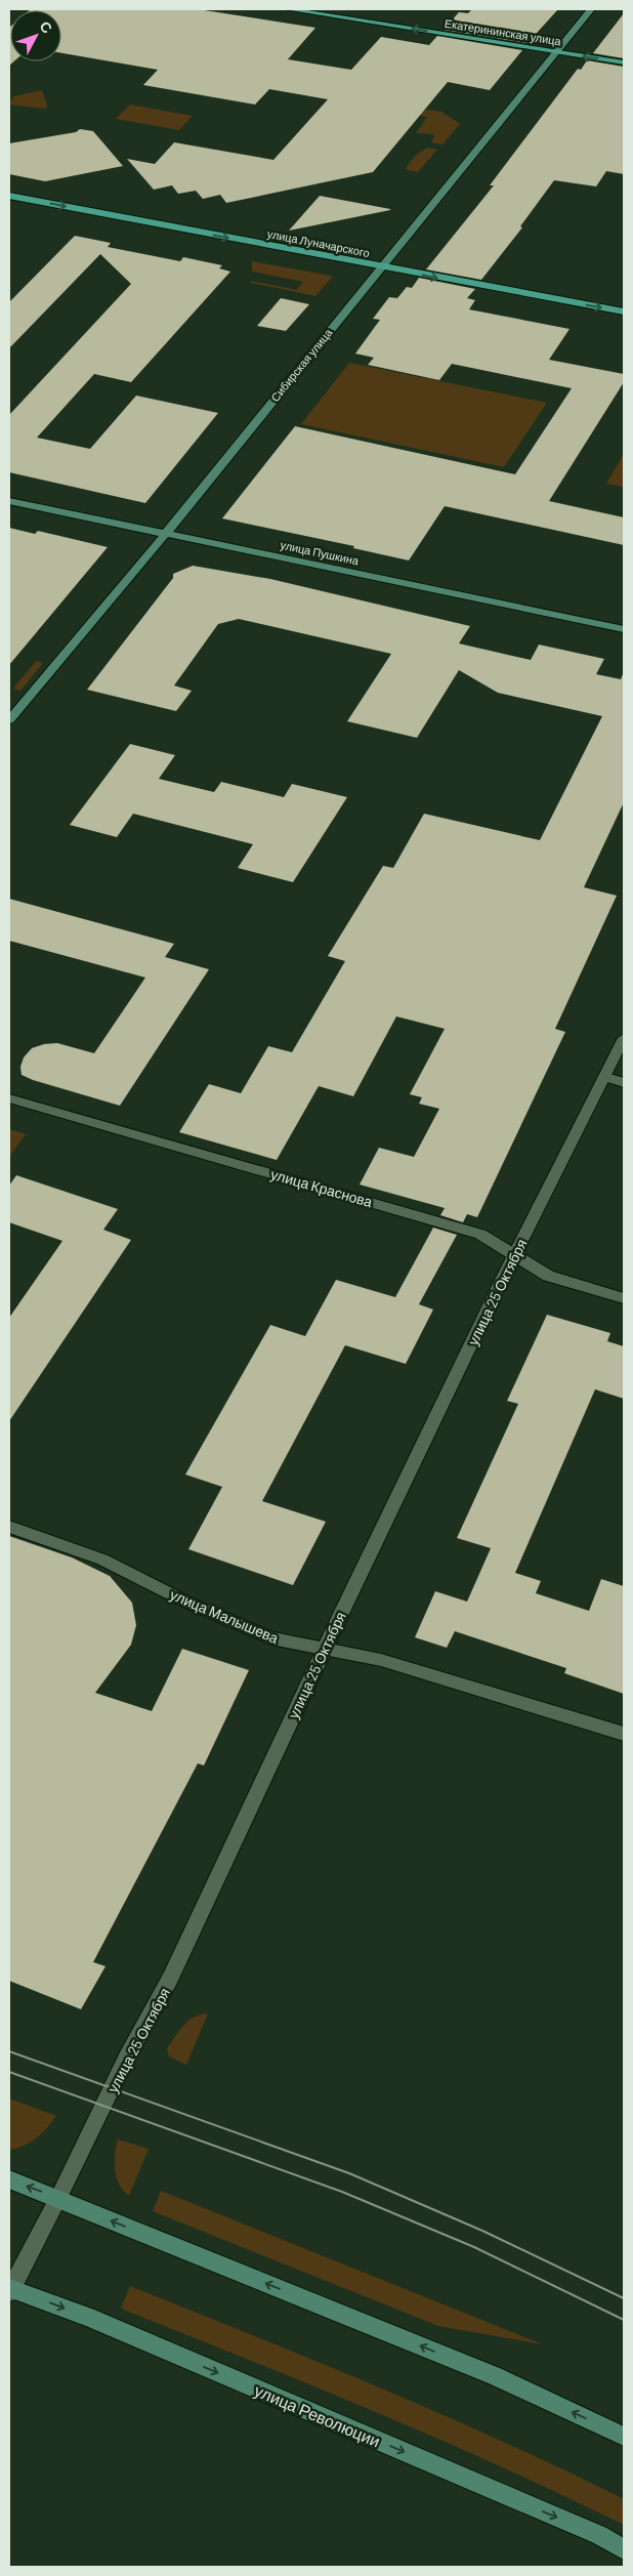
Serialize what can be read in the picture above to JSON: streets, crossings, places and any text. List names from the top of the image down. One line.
{"streets":{"main road":["Екатерининская улица","улица Луначарского","Сибирская улица","улица Пушкина","улица Революции"],"street":["улица Краснова","улица 25 Октября","улица Малышева"]},"crossings":[["Екатерининская улица","Сибирская улица"],["улица Луначарского","Сибирская улица"],["Сибирская улица","улица Пушкина"],["улица Краснова","улица 25 Октября"],["улица 25 Октября","улица Малышева"],["улица 25 Октября","улица Революции"]],"one_way":["Екатерининская улица","улица Луначарского"],"north":"top right"}
